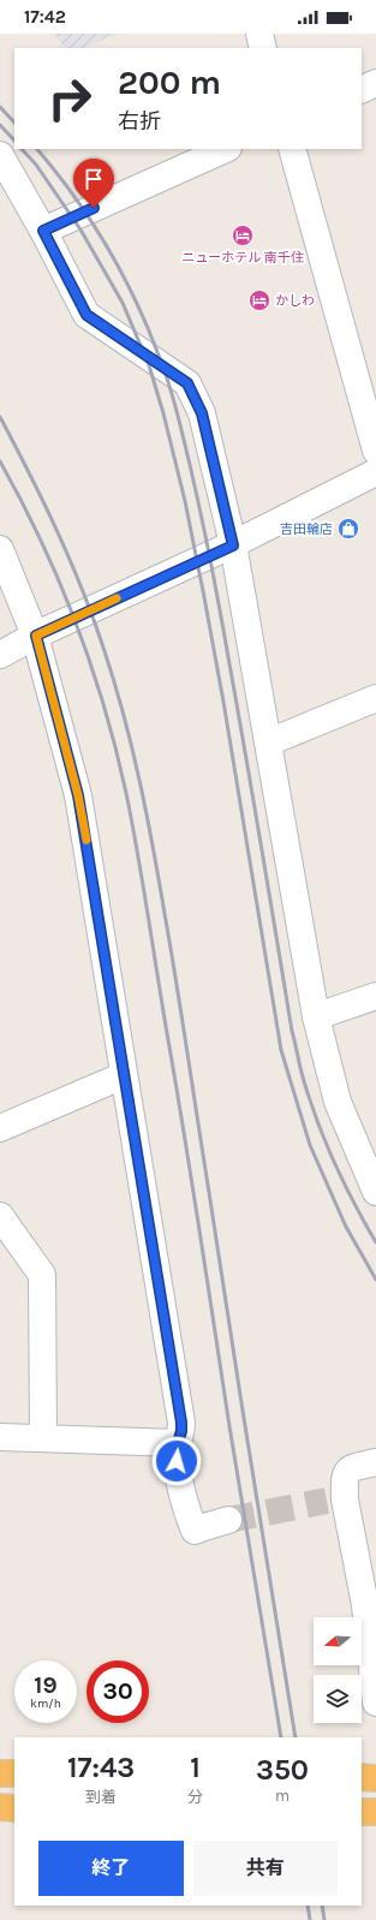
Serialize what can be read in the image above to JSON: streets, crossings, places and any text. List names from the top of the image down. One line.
{"places":{"hotel":["ニューホテル 南千住","かしわ"],"shop":["吉田輪店"]},"north":"left","page":{"status":"17:42","turn":["200 m","右折"],"speed":"19 km/h","limit":"30","eta":["17:43","到着","1","分","350","m"],"buttons":["終了","共有"]}}
